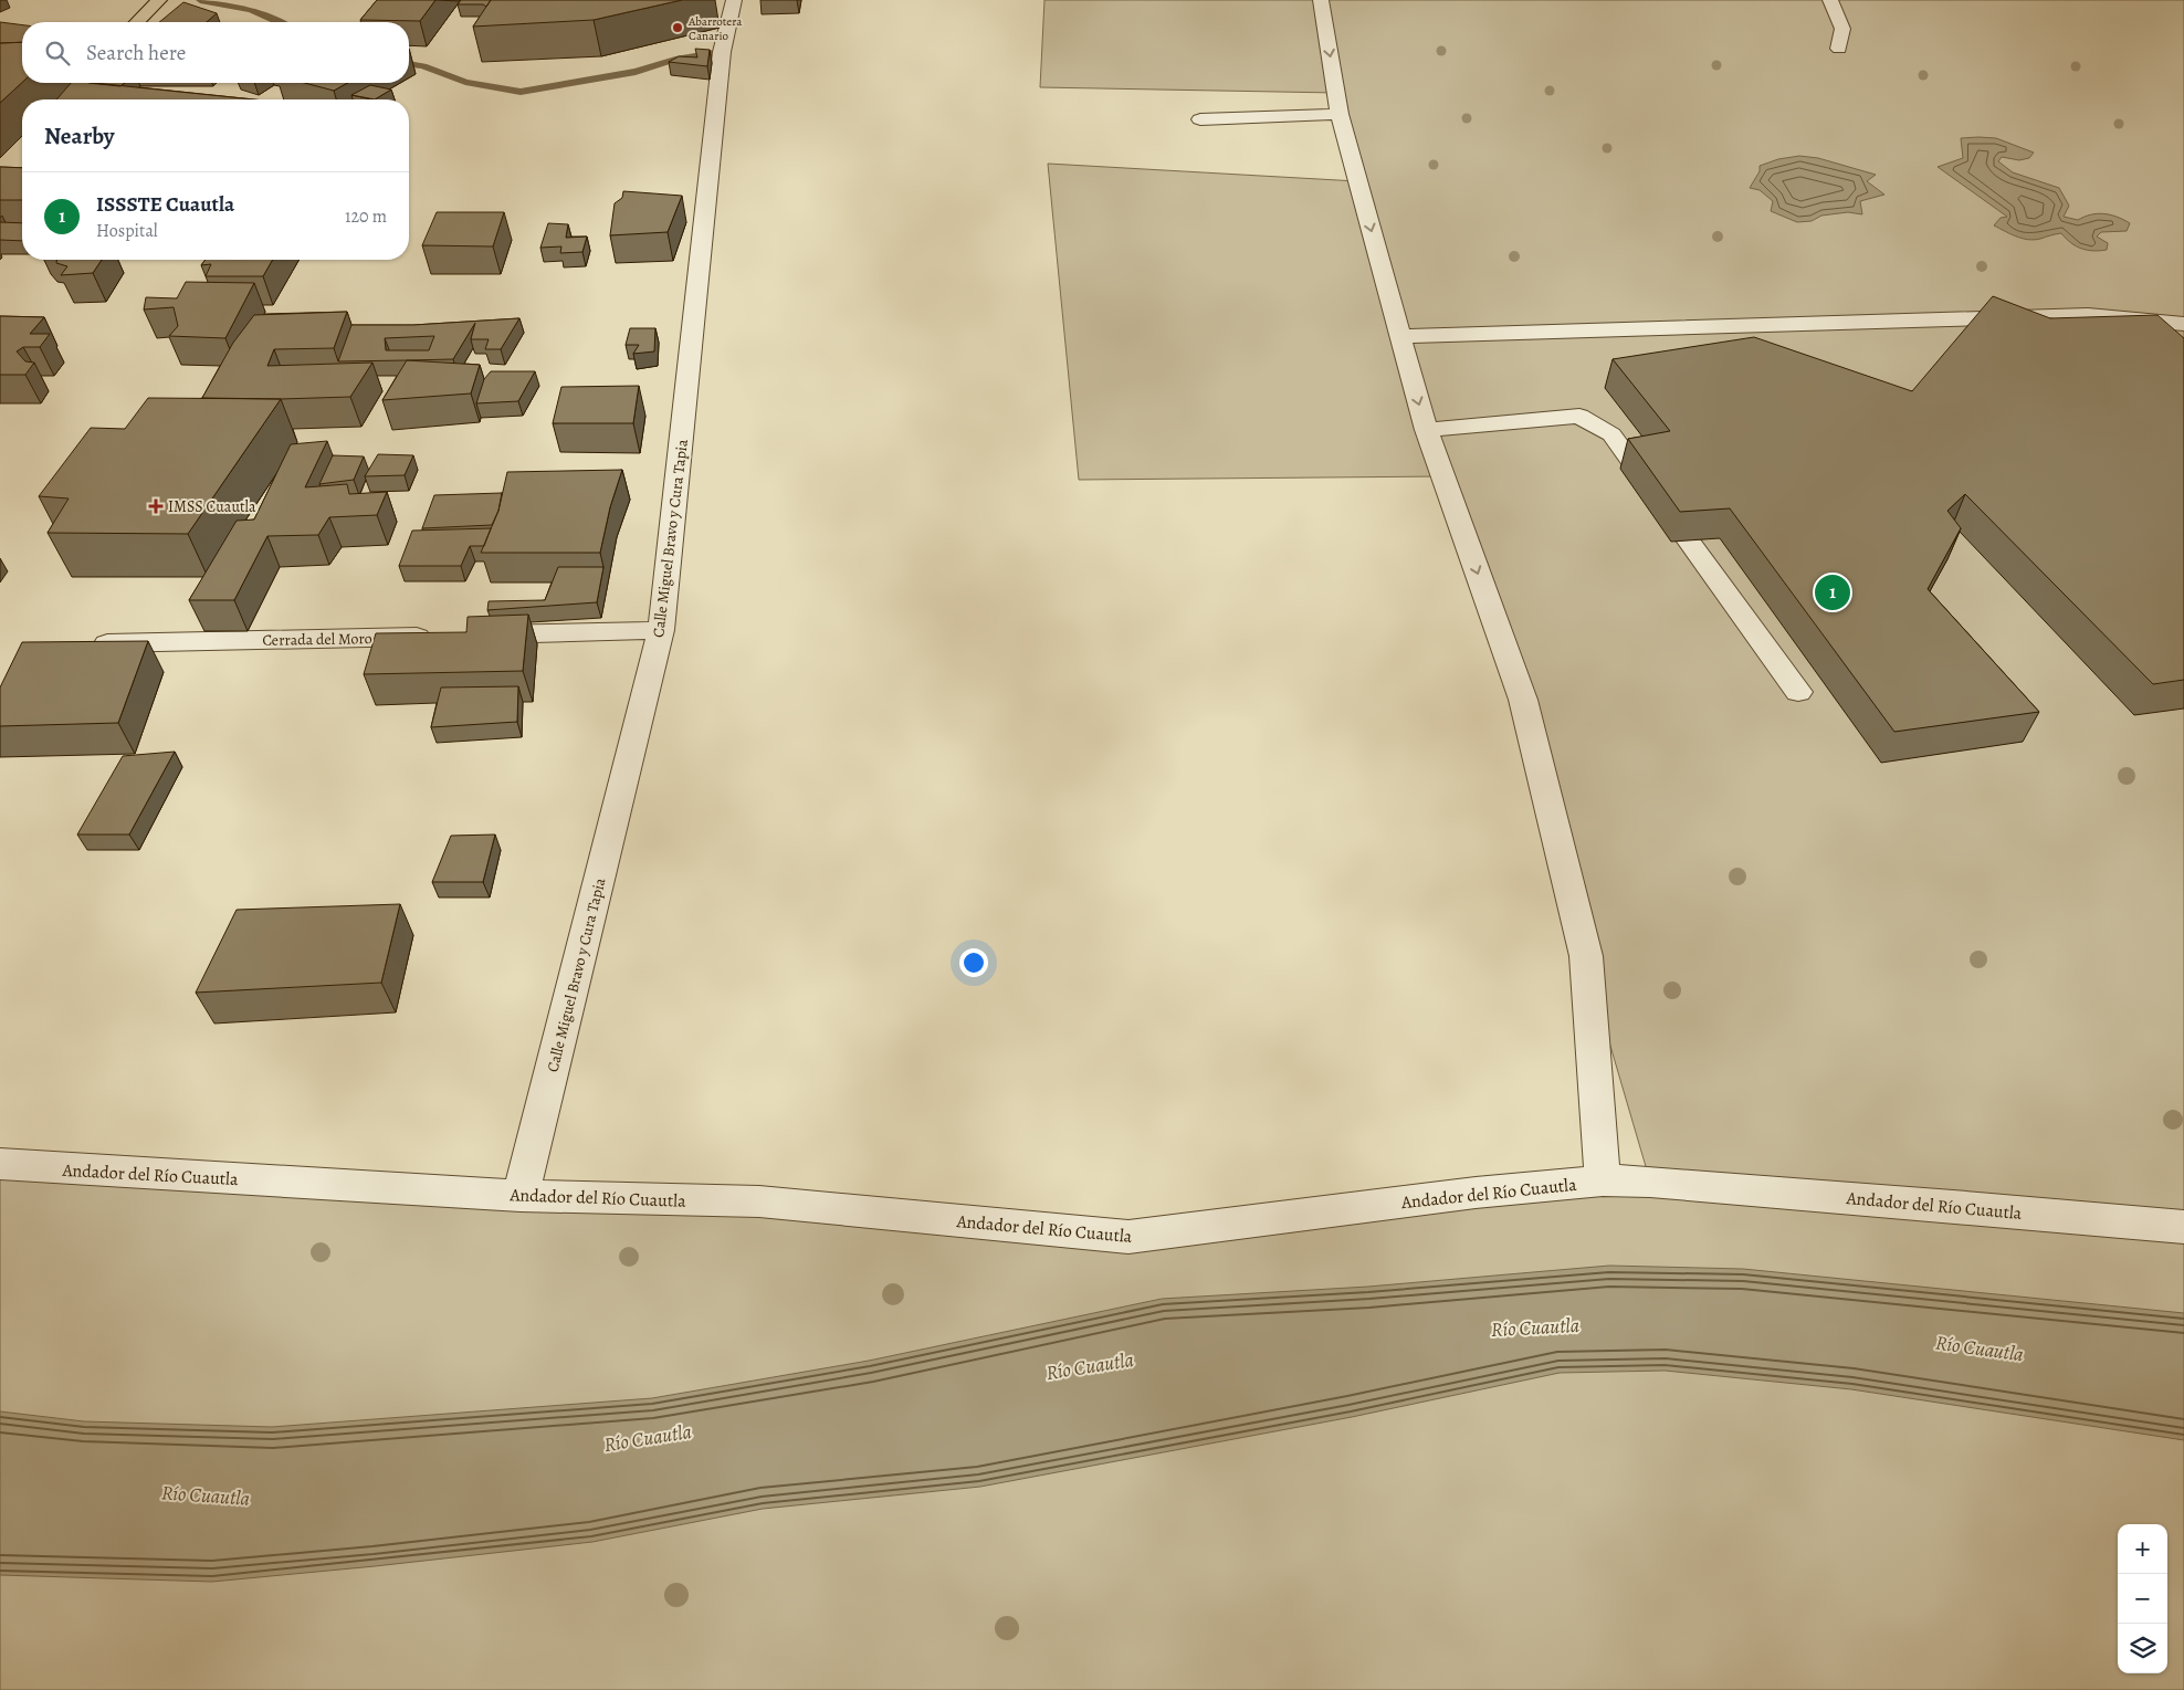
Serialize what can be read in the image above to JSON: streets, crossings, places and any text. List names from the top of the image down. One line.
{"streets":{"street":["Calle Miguel Bravo y Cura Tapia","Cerrada del Moro","Andador del Río Cuautla"]},"crossings":[["Calle Miguel Bravo y Cura Tapia","Cerrada del Moro"],["Calle Miguel Bravo y Cura Tapia","Andador del Río Cuautla"]],"water":["Río Cuautla"],"places":{"other":["Abarrotera Canario"],"health":["IMSS Cuautla"]},"page":{"search":"Search here","heading":"Nearby","list":[{"mark":"1","name":"ISSSTE Cuautla","note":"Hospital","value":"120 m"}],"pins":"1","map_buttons":["+","−"]}}
